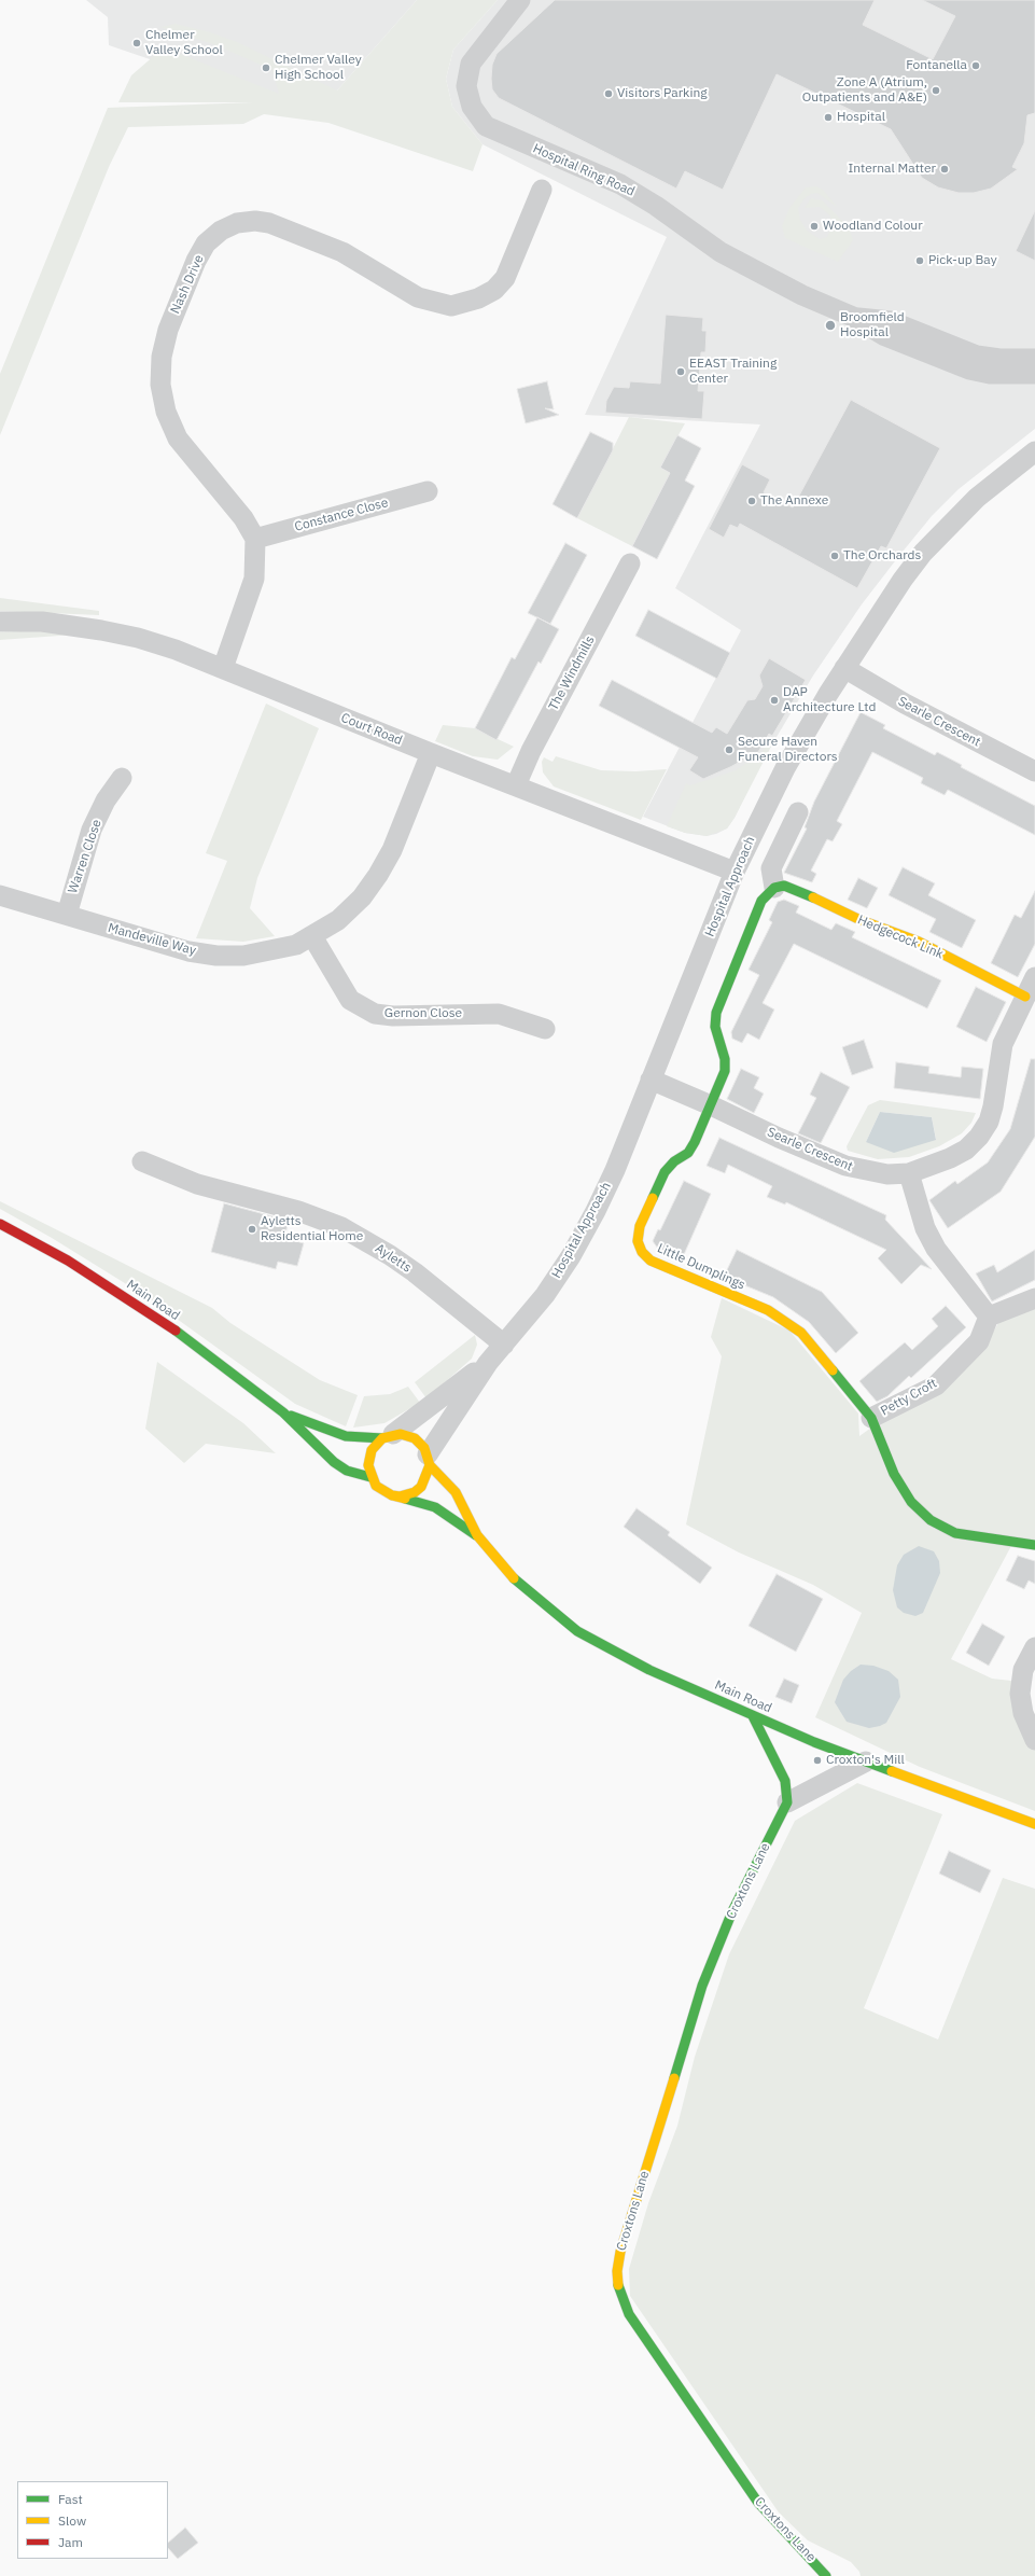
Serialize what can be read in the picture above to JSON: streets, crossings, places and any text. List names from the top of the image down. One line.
{"streets":{"street":["Hospital Ring Road","Nash Drive","Constance Close","The Windmills","Searle Crescent","Court Road","Warren Close","Hospital Approach","Hedgecock Link","Mandeville Way","Gernon Close","Ayletts","Little Dumplings","Main Road","Petty Croft","Croxtons Lane"]},"crossings":[["Nash Drive","Constance Close"],["The Windmills","Court Road"],["Searle Crescent","Hospital Approach"],["Searle Crescent","Hedgecock Link"],["Searle Crescent","Little Dumplings"],["Court Road","Hospital Approach"],["Court Road","Mandeville Way"],["Warren Close","Mandeville Way"],["Hospital Approach","Ayletts"],["Hospital Approach","Main Road"],["Mandeville Way","Gernon Close"],["Little Dumplings","Petty Croft"]],"places":["Chelmer Valley School","Fontanella","Chelmer Valley High School","Zone A (Atrium, Outpatients and A&E)","Visitors Parking","Hospital","Internal Matter","Woodland Colour","Pick-up Bay","Broomfield Hospital","EEAST Training Center","The Annexe","The Orchards","DAP Architecture Ltd","Secure Haven Funeral Directors","Ayletts Residential Home","Croxton's Mill"],"legend":["Fast","Slow","Jam"]}
